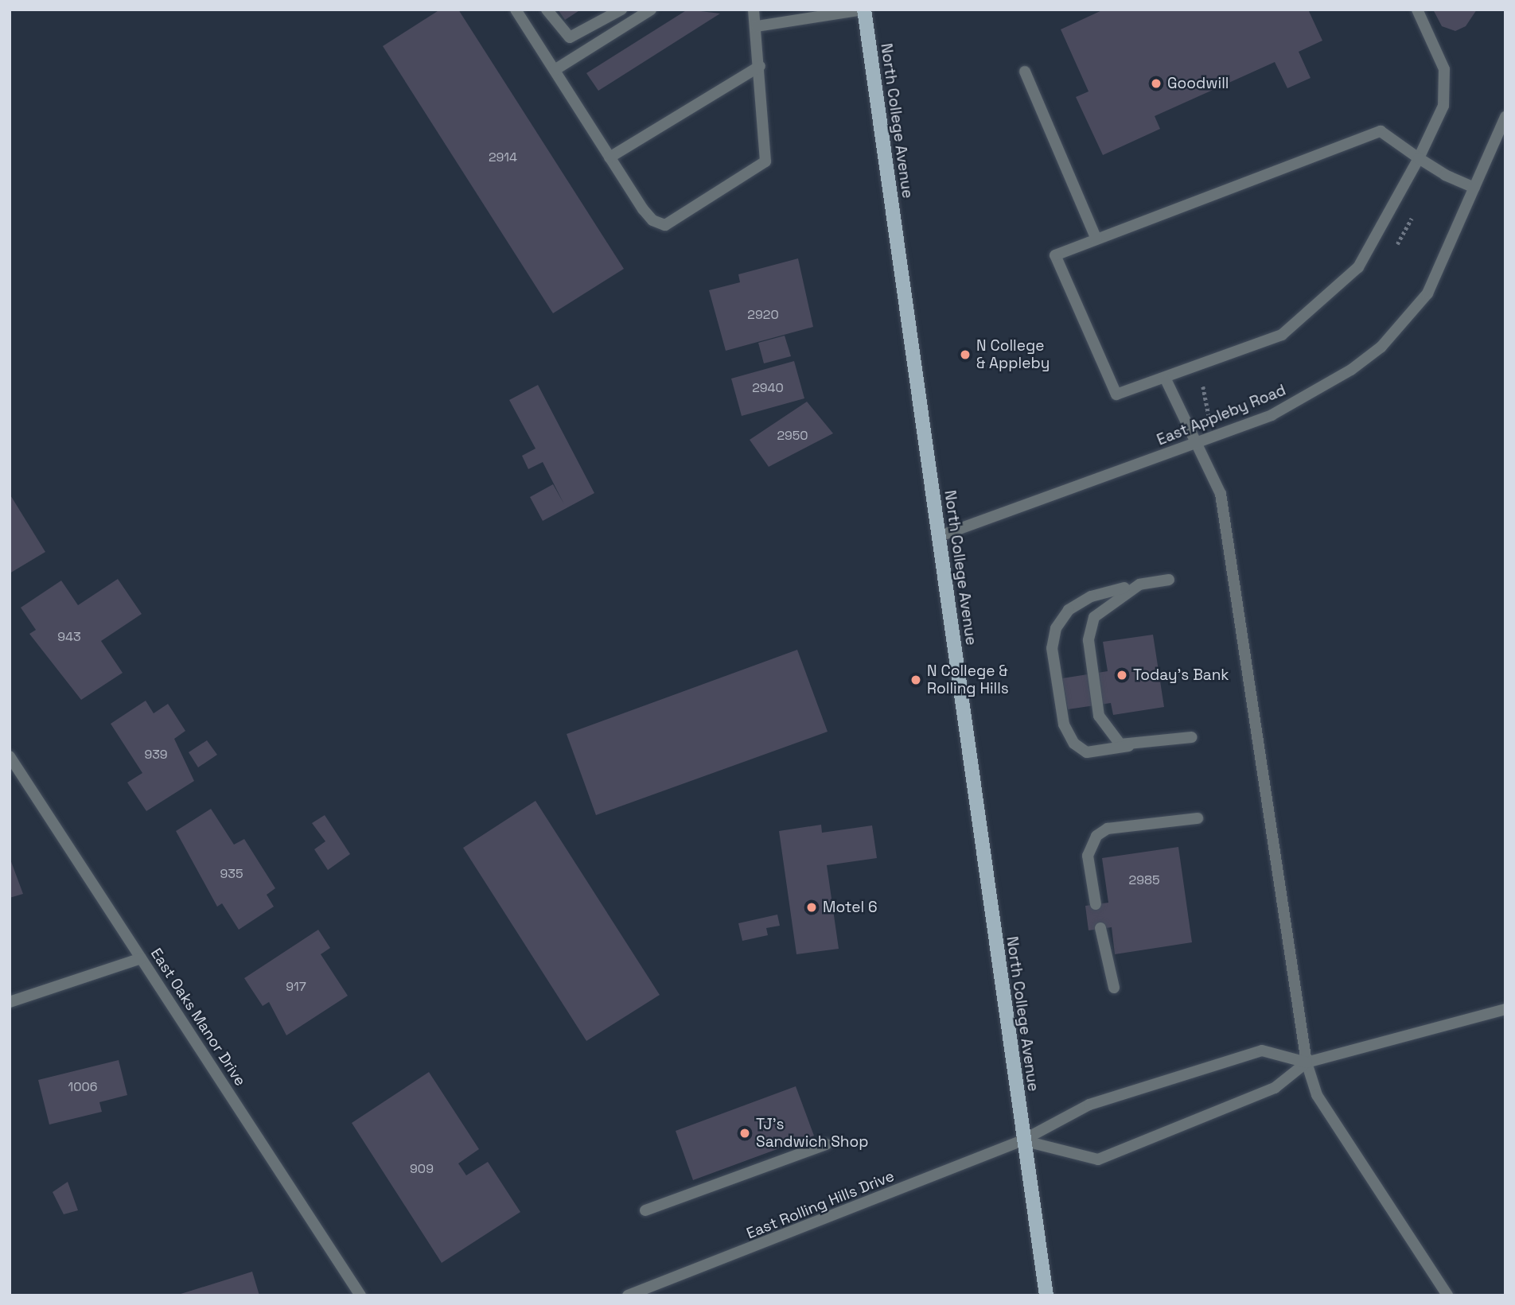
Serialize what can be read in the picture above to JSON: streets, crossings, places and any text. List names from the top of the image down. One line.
{"streets":{"main road":["North College Avenue"],"street":["East Appleby Road","East Oaks Manor Drive","East Rolling Hills Drive"]},"crossings":[["North College Avenue","East Appleby Road"],["North College Avenue","East Rolling Hills Drive"]],"places":["Goodwill","N College & Appleby","Today's Bank","N College & Rolling Hills","Motel 6","TJ's Sandwich Shop"],"house_numbers":["2914","2920","2940","2950","943","939","935","2985","917","1006","909"]}
